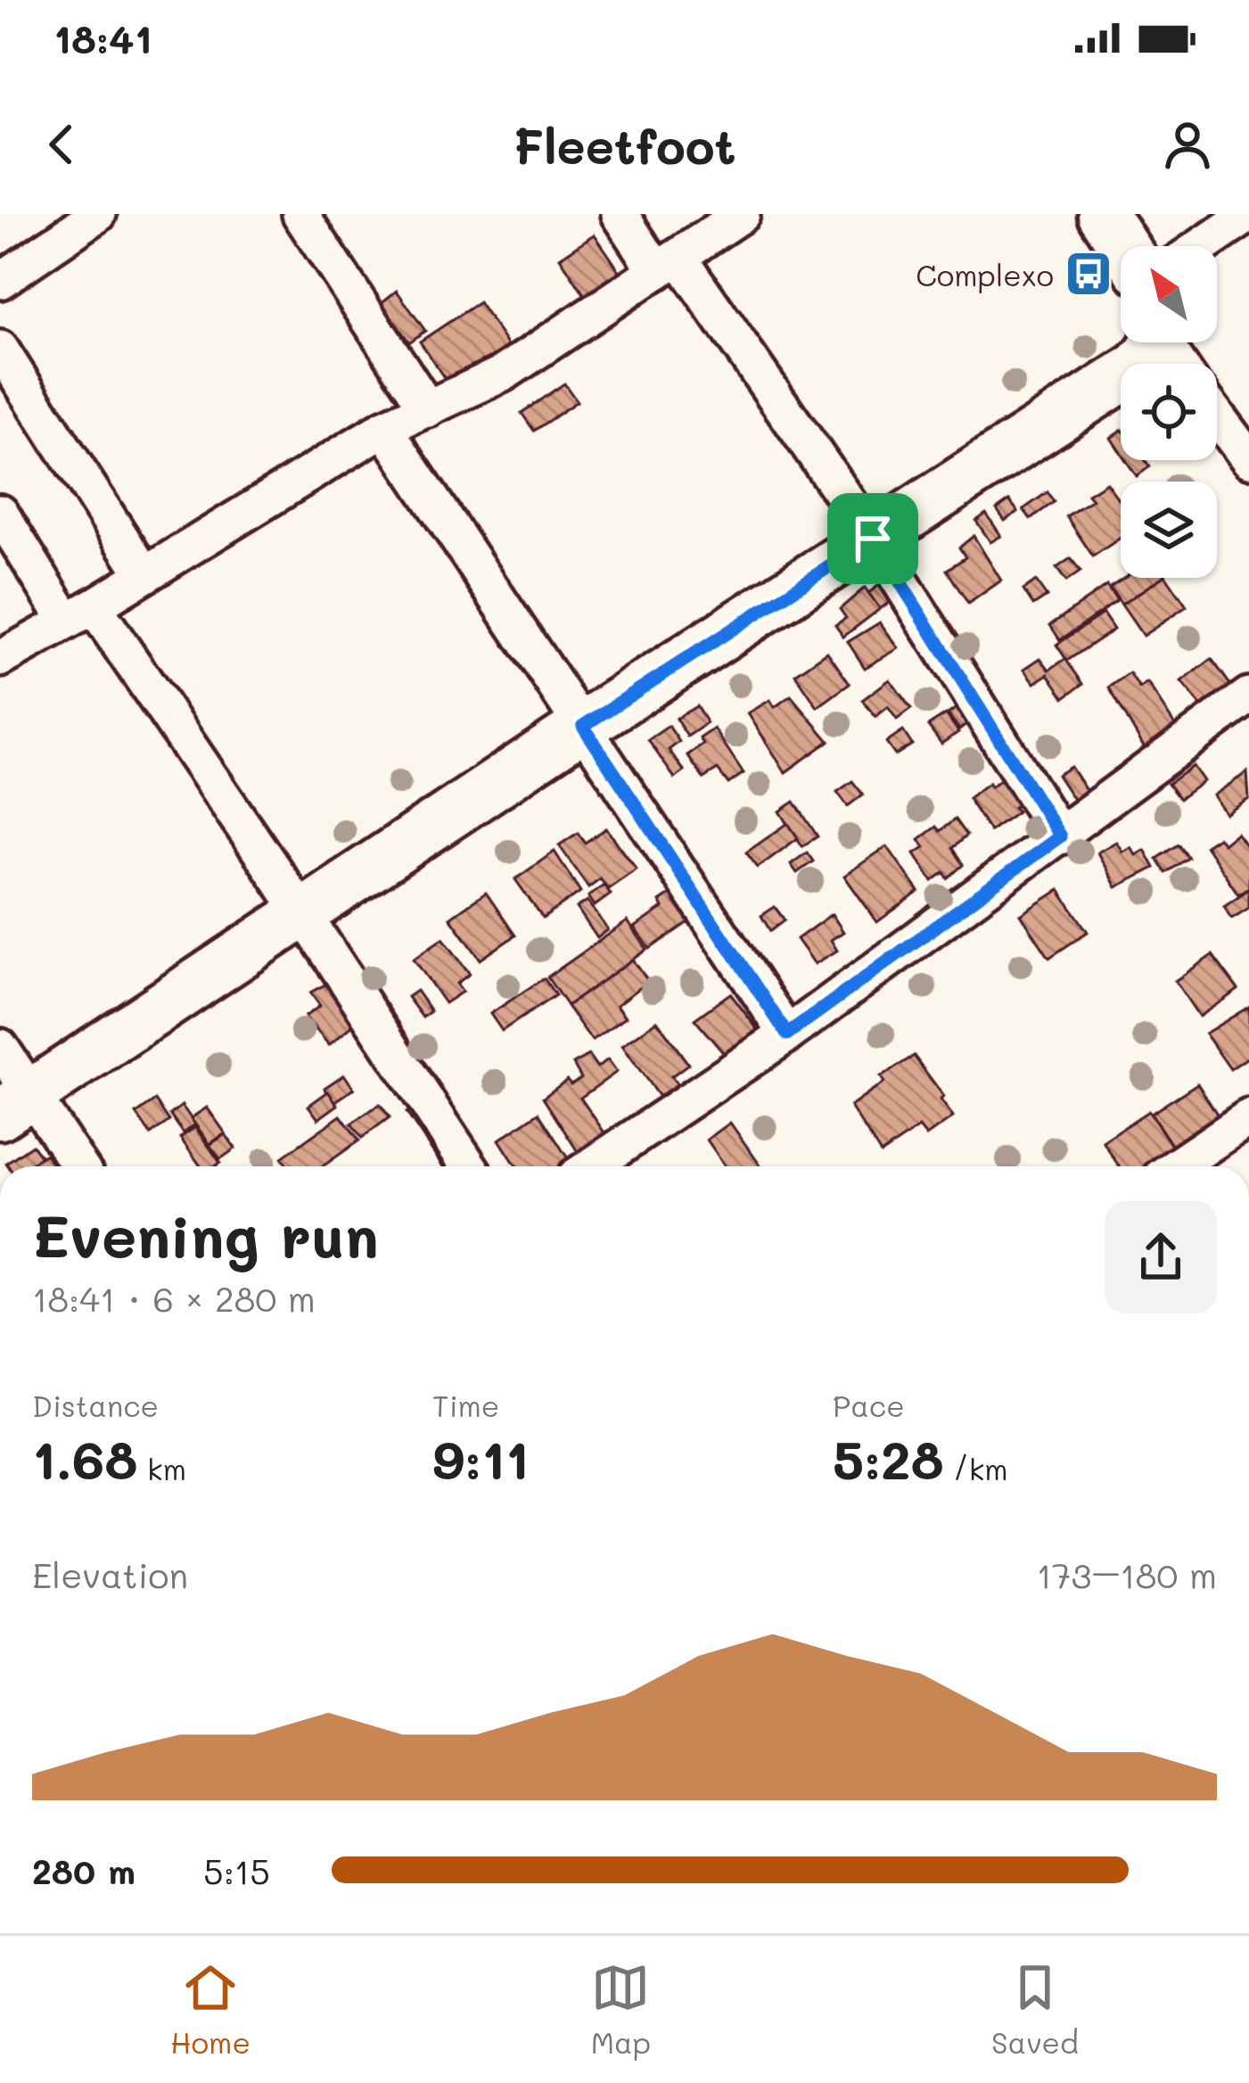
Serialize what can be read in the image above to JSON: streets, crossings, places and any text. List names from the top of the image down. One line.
{"places":{"bus stop":["Complexo"]},"north":"top left","page":{"status":"18:41","header":"Fleetfoot","heading":["Evening run","18:41 · 6 × 280 m"],"stats":[["Distance","1.68 km"],["Time","9:11"],["Pace","5:28 /km"]],"chart":["Elevation","173–180 m"],"list":[{"name":"280 m","note":"5:15"}],"tabs":["Home","Map","Saved"]}}
